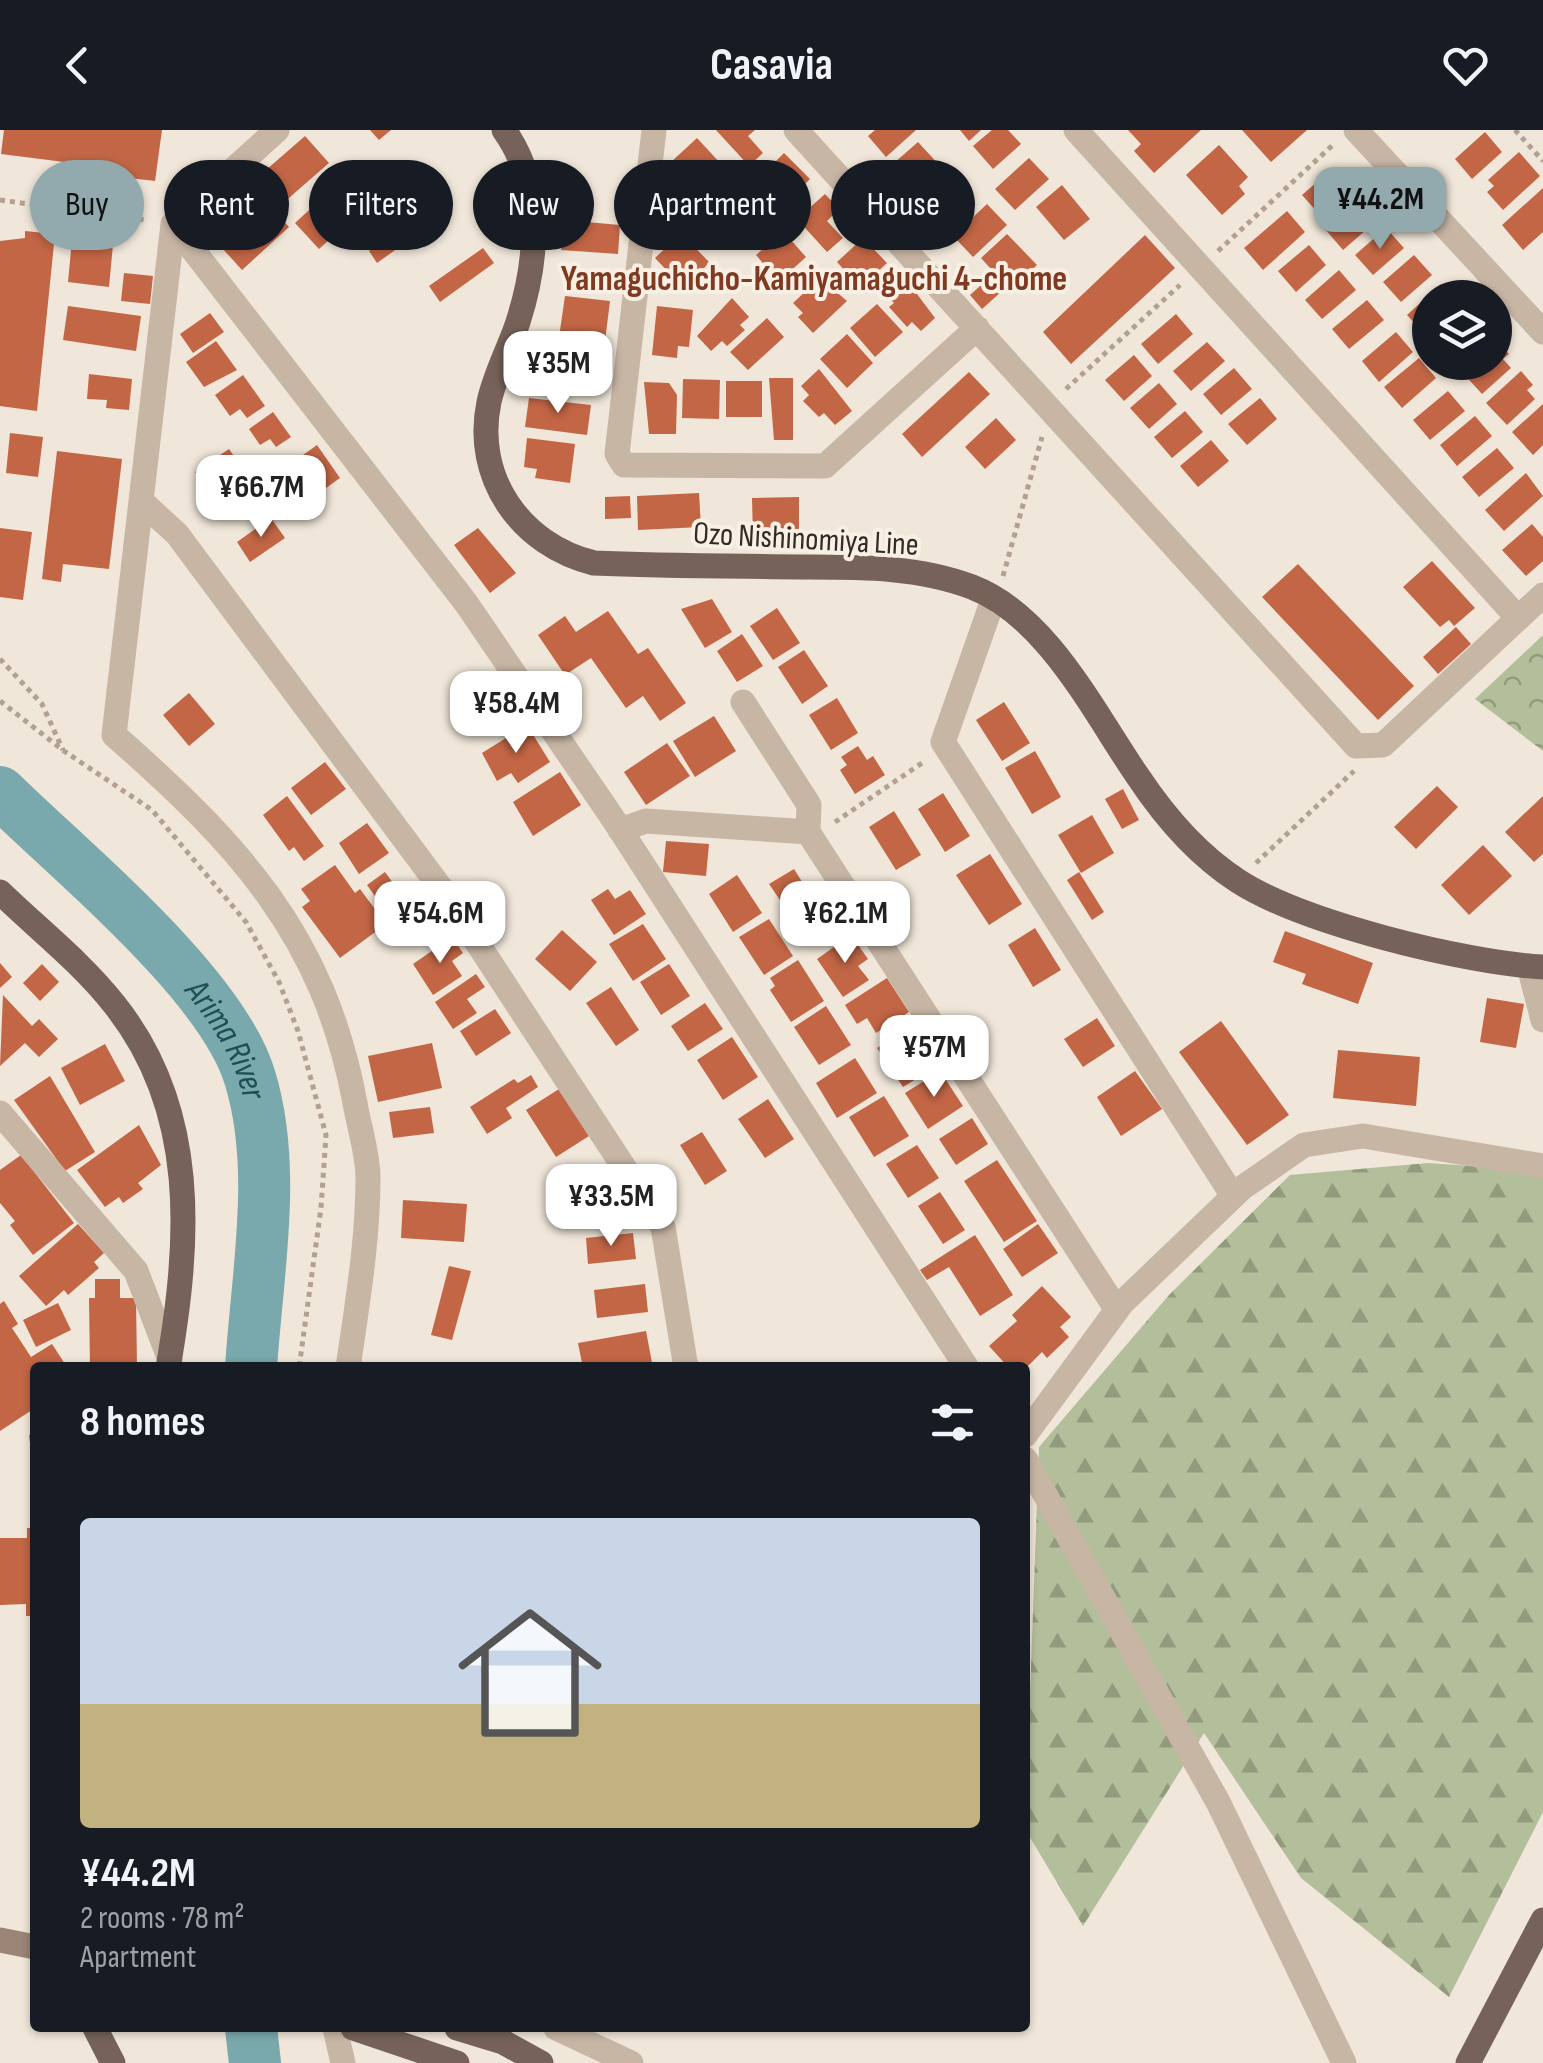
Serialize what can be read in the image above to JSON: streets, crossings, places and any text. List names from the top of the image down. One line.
{"streets":{"main road":["Ozo Nishinomiya Line"]},"districts":["Yamaguchicho-Kamiyamaguchi 4-chome"],"water":["Arima River"],"page":{"header":"Casavia","chip":["Buy","Rent","Filters","New","Apartment","House"],"price":["¥44.2M","¥35M","¥66.7M","¥58.4M","¥54.6M","¥62.1M","¥57M","¥33.5M"],"heading":"8 homes","list":[{"name":"¥44.2M","note":"2 rooms · 78 m² · Apartment"}]}}
